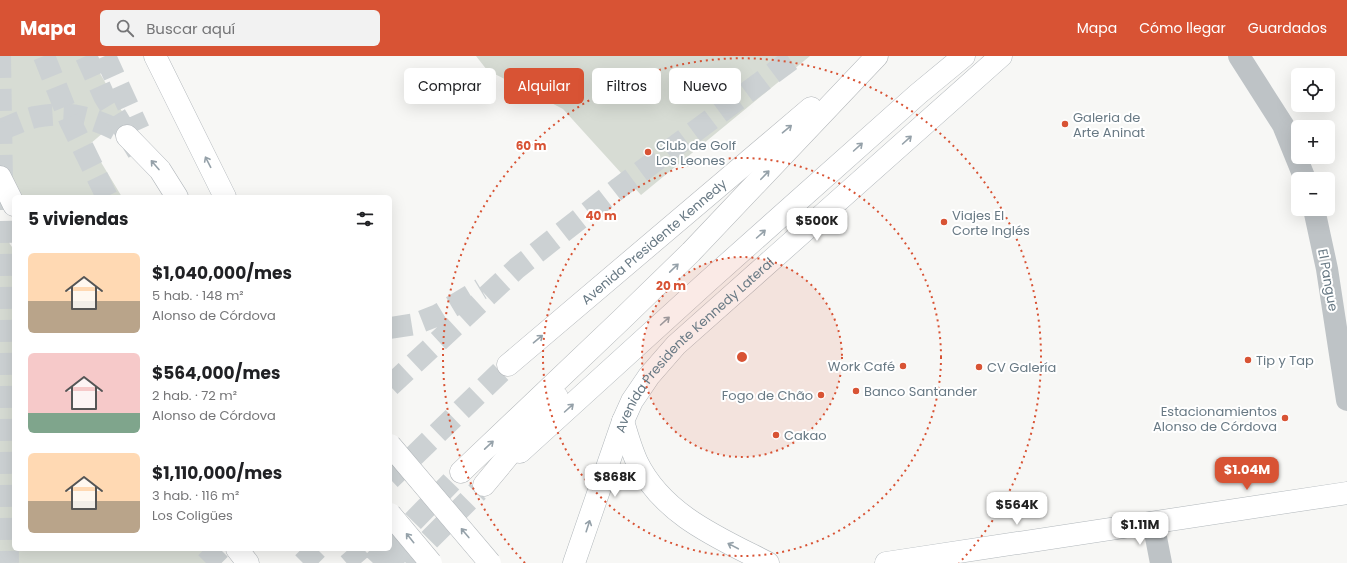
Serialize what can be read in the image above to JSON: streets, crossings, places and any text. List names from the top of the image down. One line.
{"streets":{"main road":["Avenida Presidente Kennedy","Avenida Presidente Kennedy Lateral"],"street":["El Pangue"]},"places":["Galeria de Arte Aninat","Club de Golf Los Leones","Viajes El Corte Inglés","Tip y Tap","Work Café","CV Galería","Banco Santander","Fogo de Chão","Estacionamientos Alonso de Córdova","Cakao"],"page":{"header":"Mapa","search":"Buscar aquí","nav":["Mapa","Cómo llegar","Guardados"],"map_buttons":["+","−"],"chip":["Comprar","Alquilar","Filtros","Nuevo"],"heading":"5 viviendas","price":["$500K","$1.04M","$868K","$564K","$1.11M"],"list":[{"name":"$1,040,000/mes","note":"5 hab. · 148 m² · Alonso de Córdova"},{"name":"$564,000/mes","note":"2 hab. · 72 m² · Alonso de Córdova"},{"name":"$1,110,000/mes","note":"3 hab. · 116 m² · Los Coligües"}]},"rings":["60 m","40 m","20 m"]}
